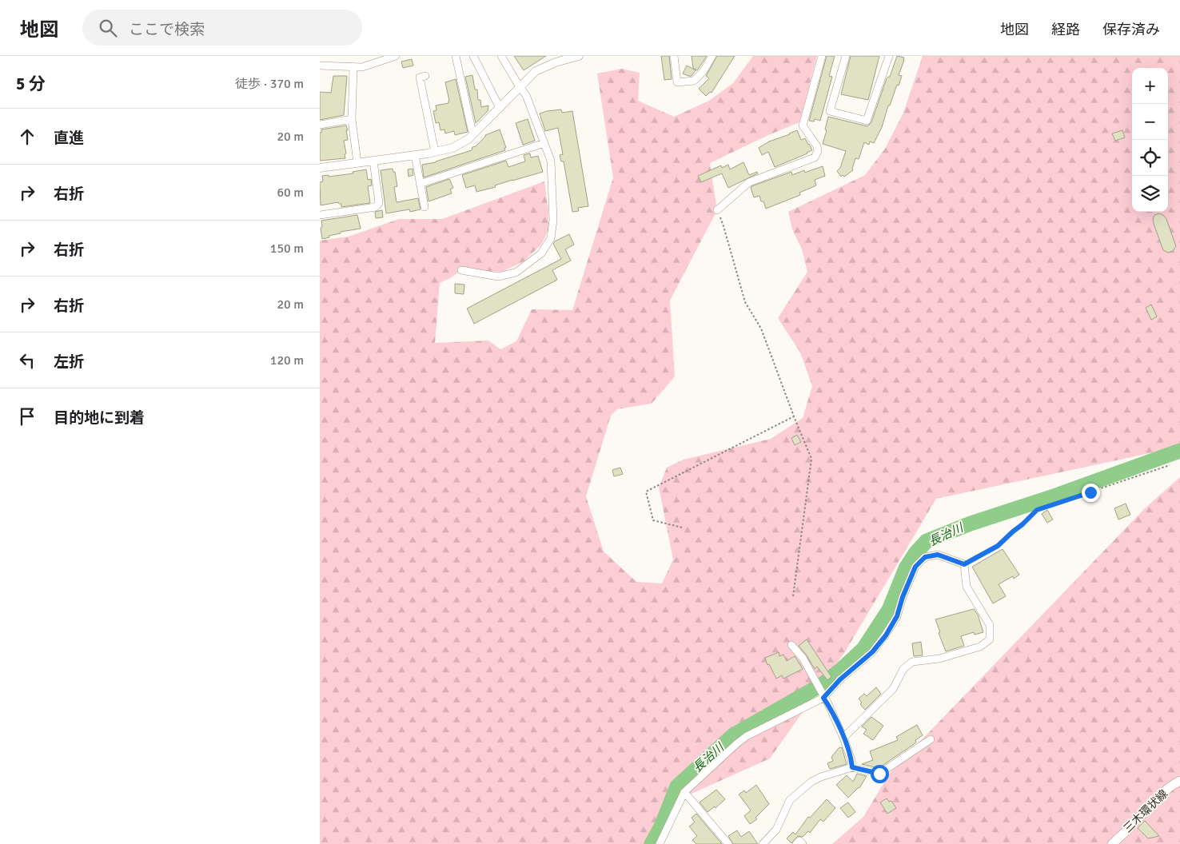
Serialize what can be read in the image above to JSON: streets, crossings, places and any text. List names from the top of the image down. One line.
{"streets":{"main road":["三木環状線"]},"water":["長治川"],"page":{"header":"地図","search":"ここで検索","nav":["地図","経路","保存済み"],"heading":["5 分","徒歩 · 370 m"],"map_buttons":["+","−"],"list":[["直進","20 m"],["右折","60 m"],["右折","150 m"],["右折","20 m"],["左折","120 m"],"目的地に到着"]}}
